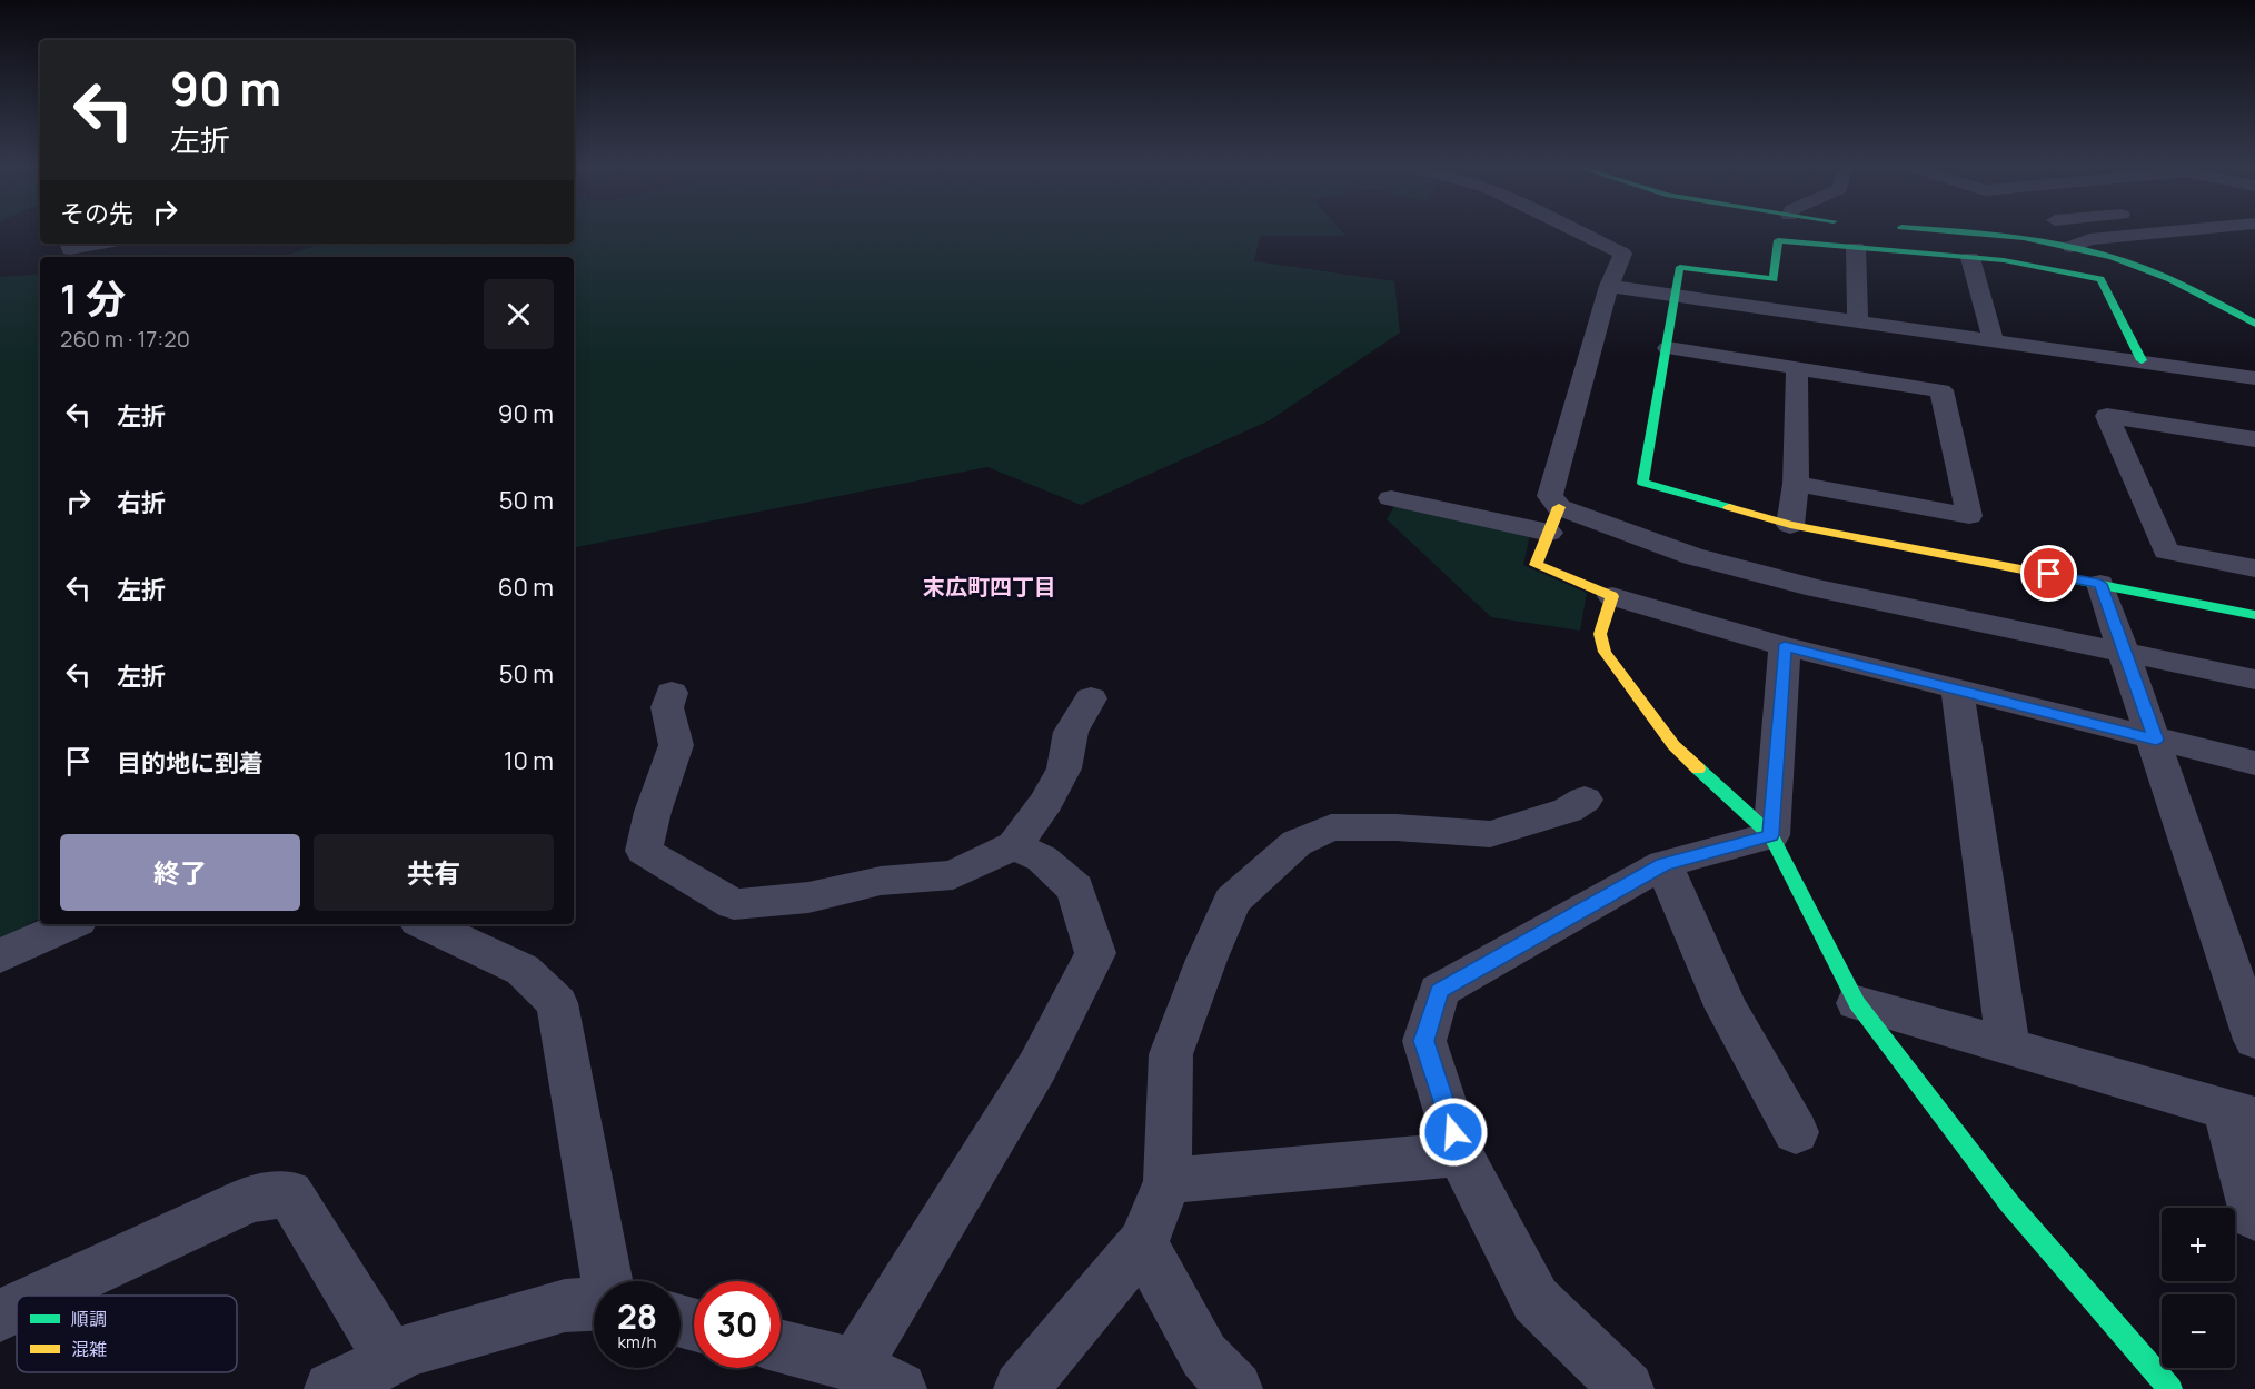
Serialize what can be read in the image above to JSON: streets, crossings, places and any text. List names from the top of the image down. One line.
{"districts":["末広町四丁目"],"legend":["順調","混雑"],"page":{"turn":["90 m","左折"],"then":"その先","heading":["1 分","260 m · 17:20"],"list":[{"name":"左折","value":"90 m"},{"name":"右折","value":"50 m"},{"name":"左折","value":"60 m"},{"name":"左折","value":"50 m"},{"name":"目的地に到着","value":"10 m"}],"buttons":["終了","共有"],"map_buttons":["+","−"],"speed":"28 km/h","limit":"30"}}
